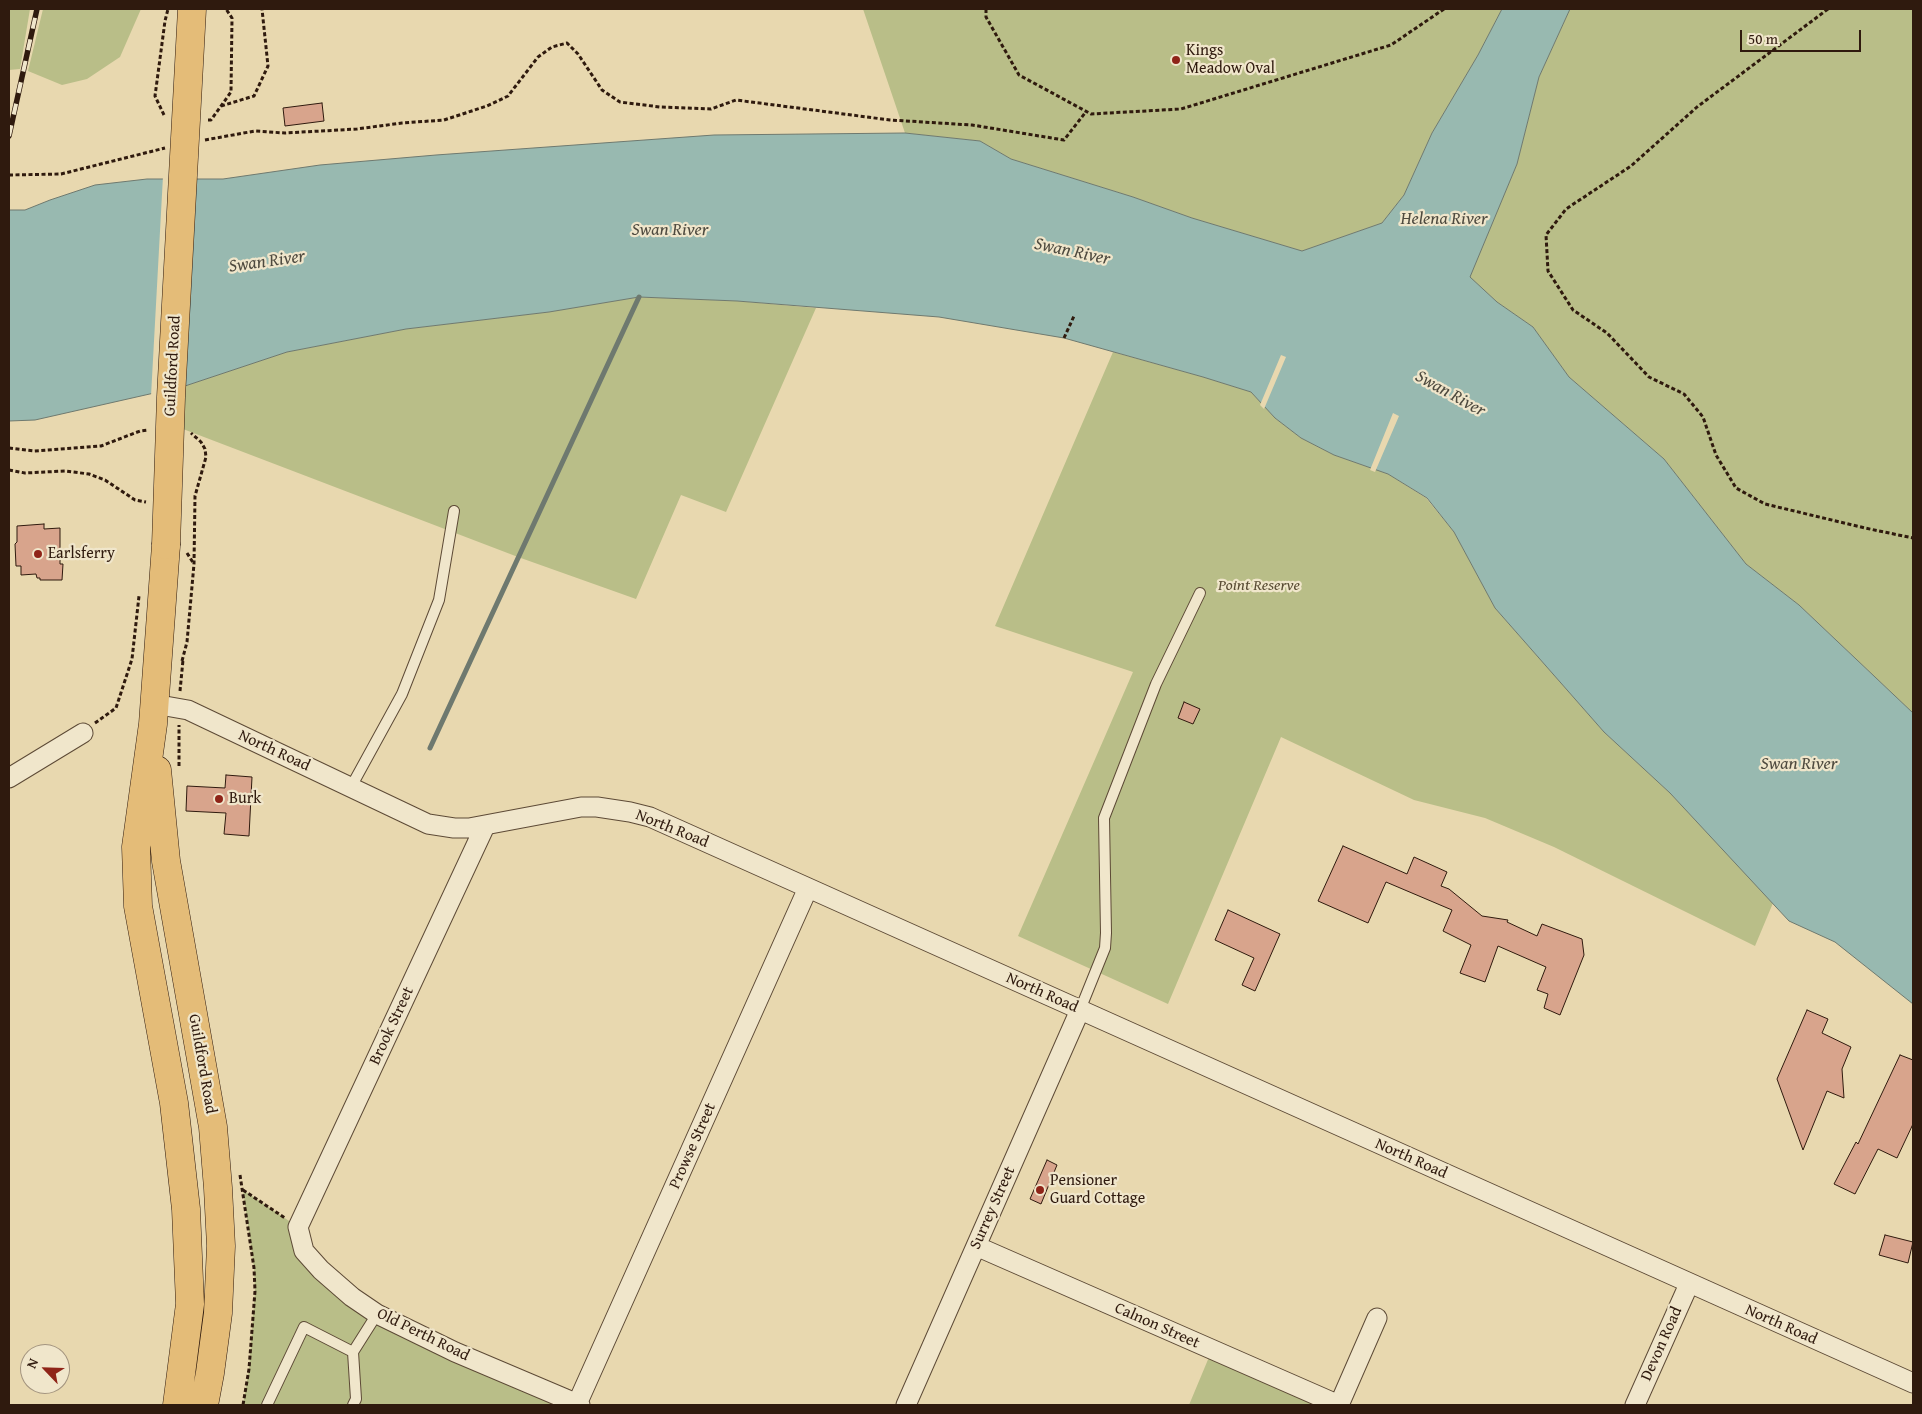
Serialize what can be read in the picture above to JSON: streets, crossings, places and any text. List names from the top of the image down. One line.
{"streets":{"highway":["Guildford Road"],"street":["North Road","Brook Street","Prowse Street","Surrey Street","Calnon Street","Old Perth Road","Devon Road"]},"crossings":[["Guildford Road","North Road"],["North Road","Brook Street"],["North Road","Prowse Street"],["North Road","Surrey Street"],["North Road","Devon Road"],["Brook Street","Old Perth Road"],["Prowse Street","Old Perth Road"],["Surrey Street","Calnon Street"]],"water":["Helena River","Swan River"],"parks":["Point Reserve"],"places":["Kings Meadow Oval","Earlsferry","Burk","Pensioner Guard Cottage"],"scale_bar":"50 m","north":"top left"}
